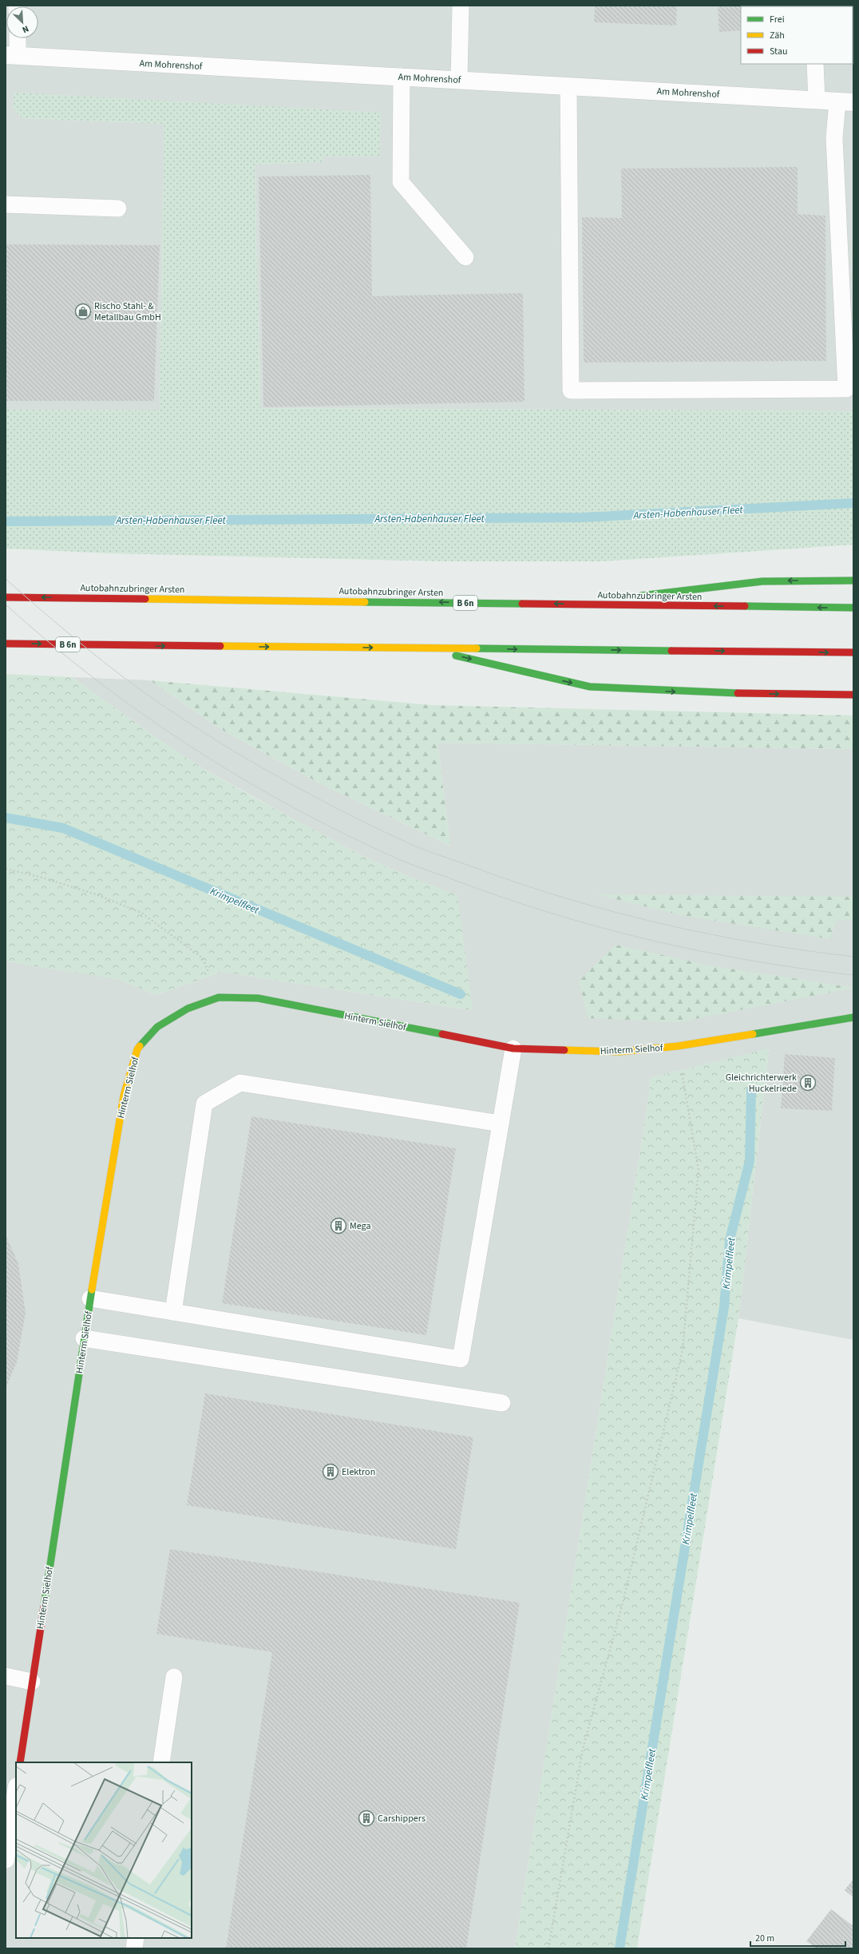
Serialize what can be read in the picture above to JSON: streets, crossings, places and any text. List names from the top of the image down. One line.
{"streets":{"main road":["Autobahnzubringer Arsten","B 6n","Hinterm Sielhof"],"street":["Am Mohrenshof"]},"water":["Arsten-Habenhauser Fleet","Krimpelfleet"],"places":{"shop":["Rischo Stahl- & Metallbau GmbH"],"building":["Gleichrichterwerk Huckelriede","Mega","Elektron","Carshippers"]},"legend":["Frei","Zäh","Stau"],"scale_bar":"20 m","north":"bottom right"}
